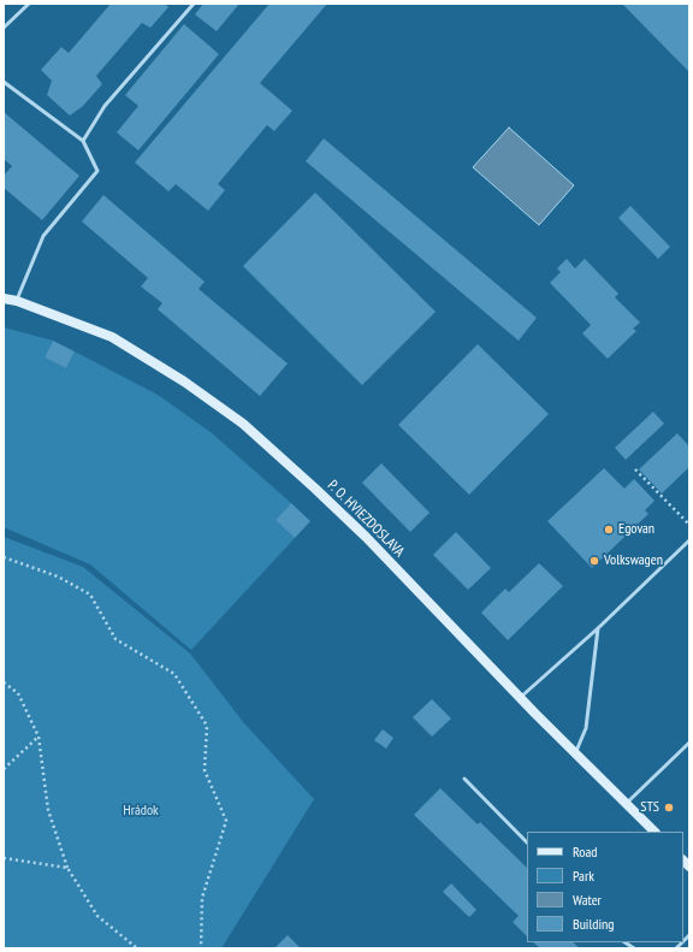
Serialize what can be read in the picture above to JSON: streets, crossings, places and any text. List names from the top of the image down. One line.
{"streets":{"street":["P. O. HVIEZDOSLAVA"]},"parks":["Hrádok"],"places":["Egovan","Volkswagen","STS"],"legend":["Road","Park","Water","Building"]}
